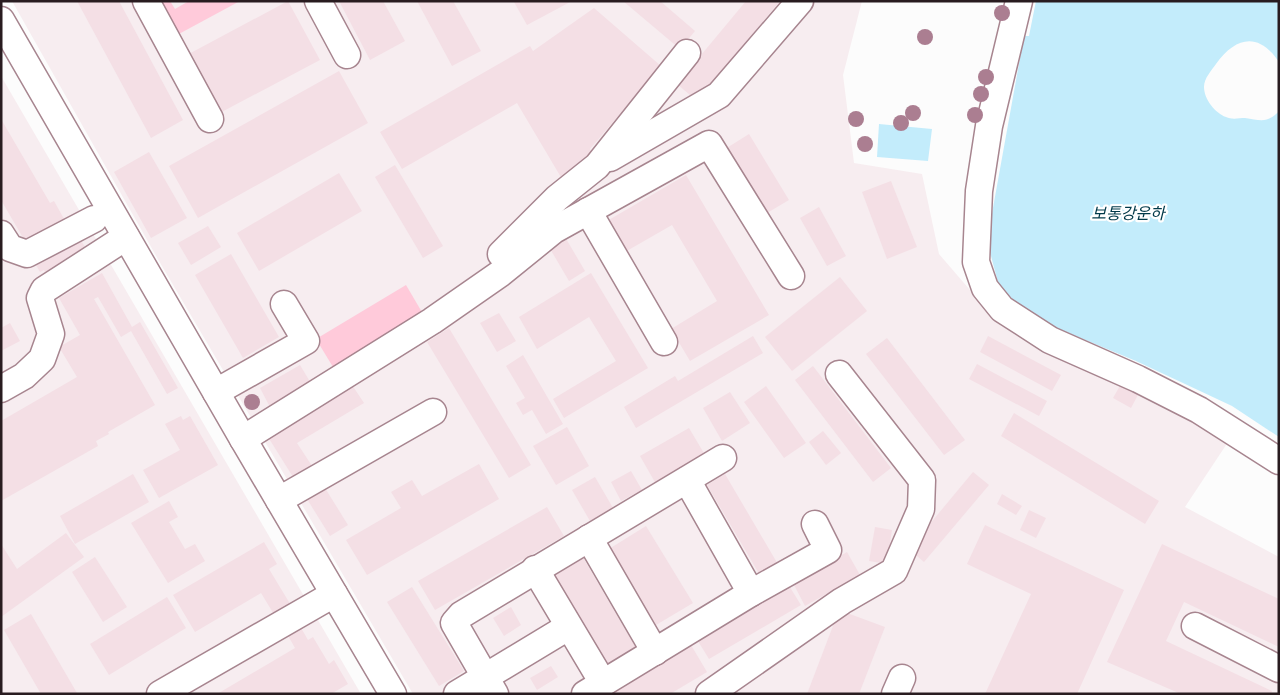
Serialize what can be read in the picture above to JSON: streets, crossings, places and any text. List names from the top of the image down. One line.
{"water":["보통강운하"]}
